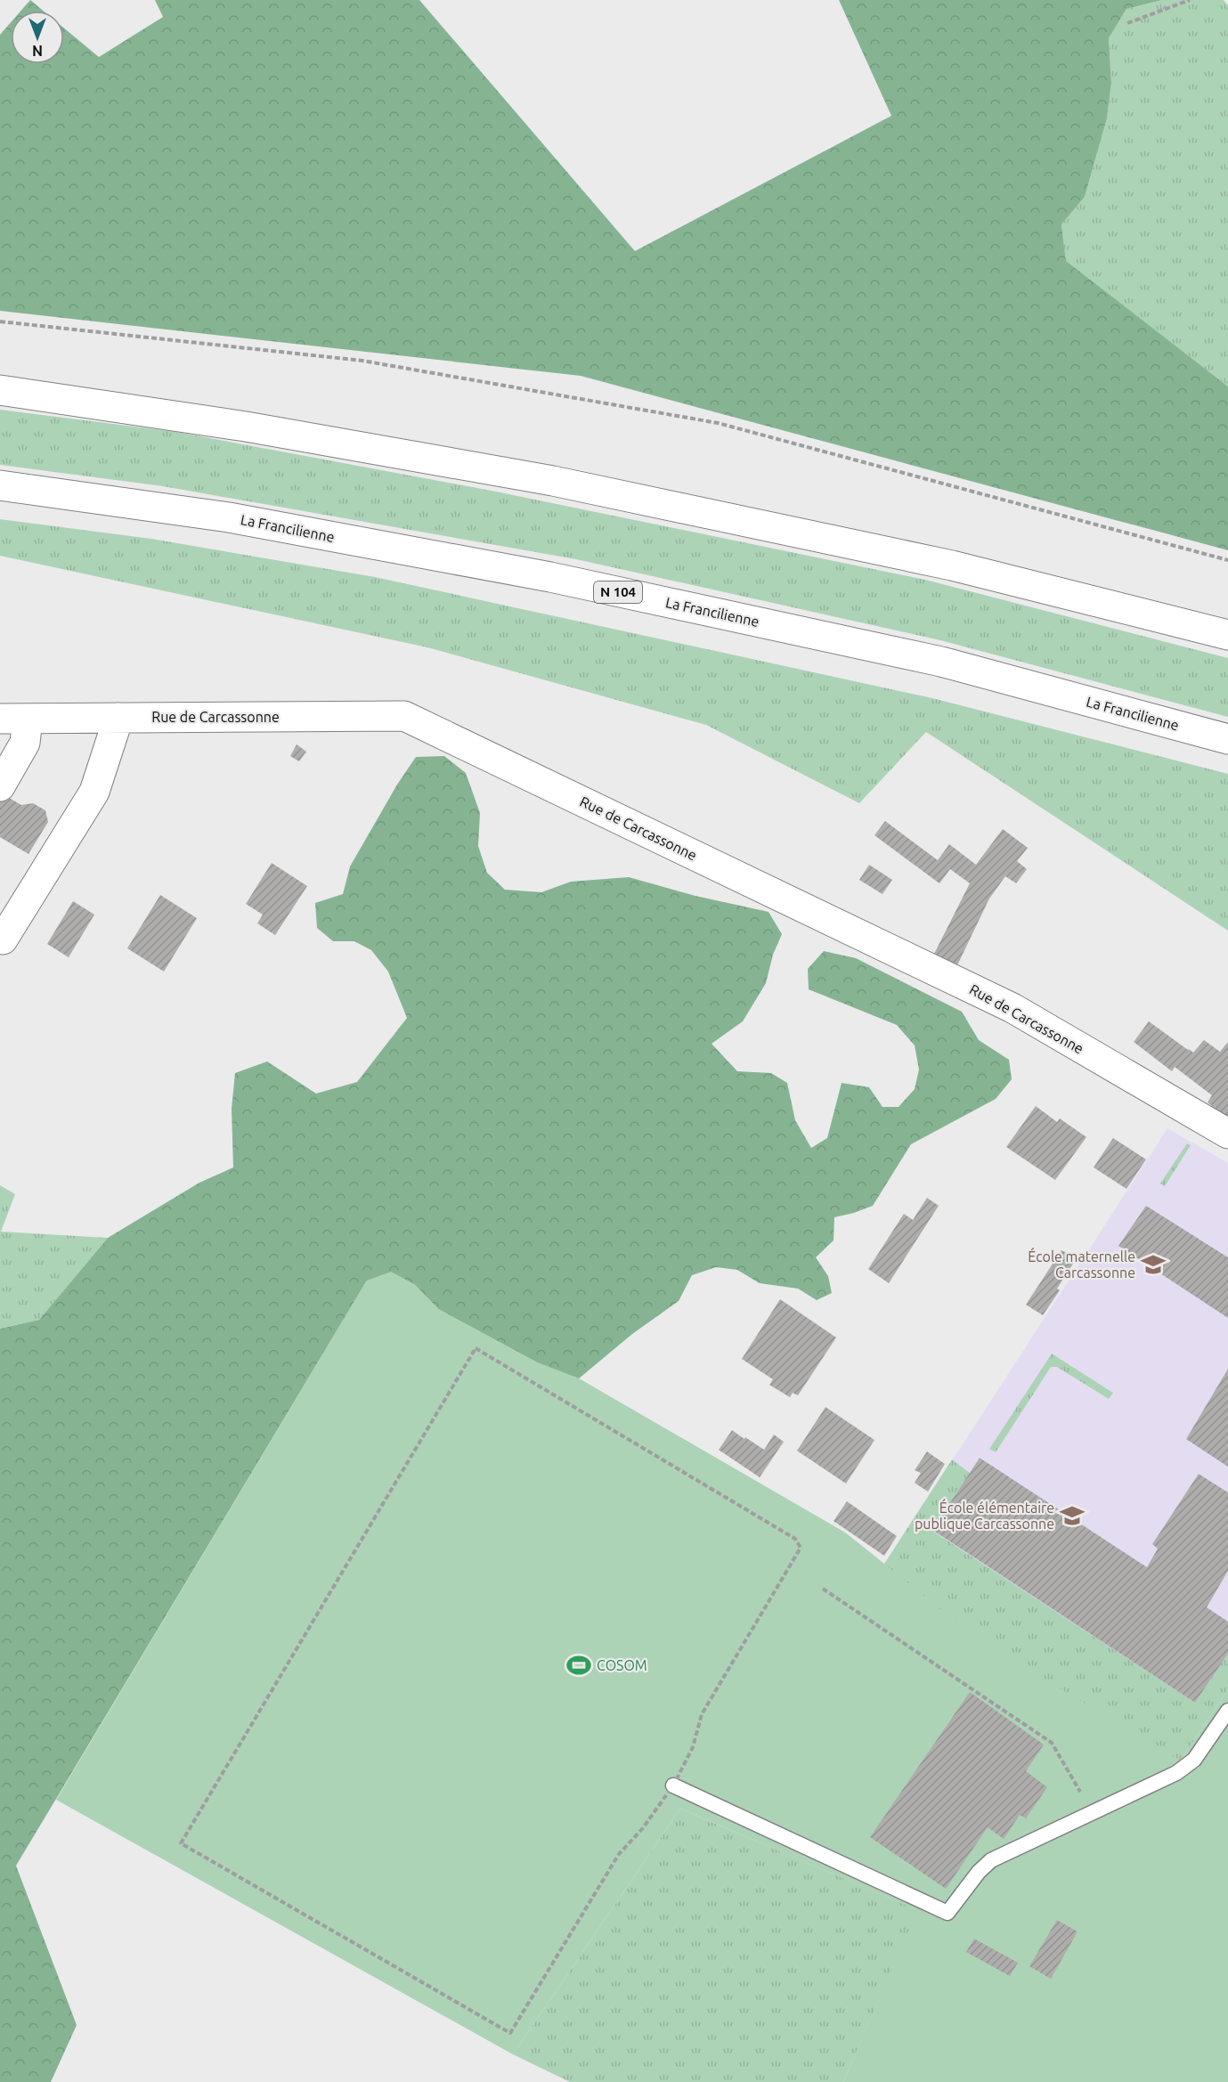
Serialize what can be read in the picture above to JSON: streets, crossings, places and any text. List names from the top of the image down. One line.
{"streets":{"main road":["La Francilienne","N 104","Rue de Carcassonne"]},"places":{"school or university":["École maternelle Carcassonne","École élémentaire publique Carcassonne"],"sports":["COSOM"]},"north":"bottom"}
